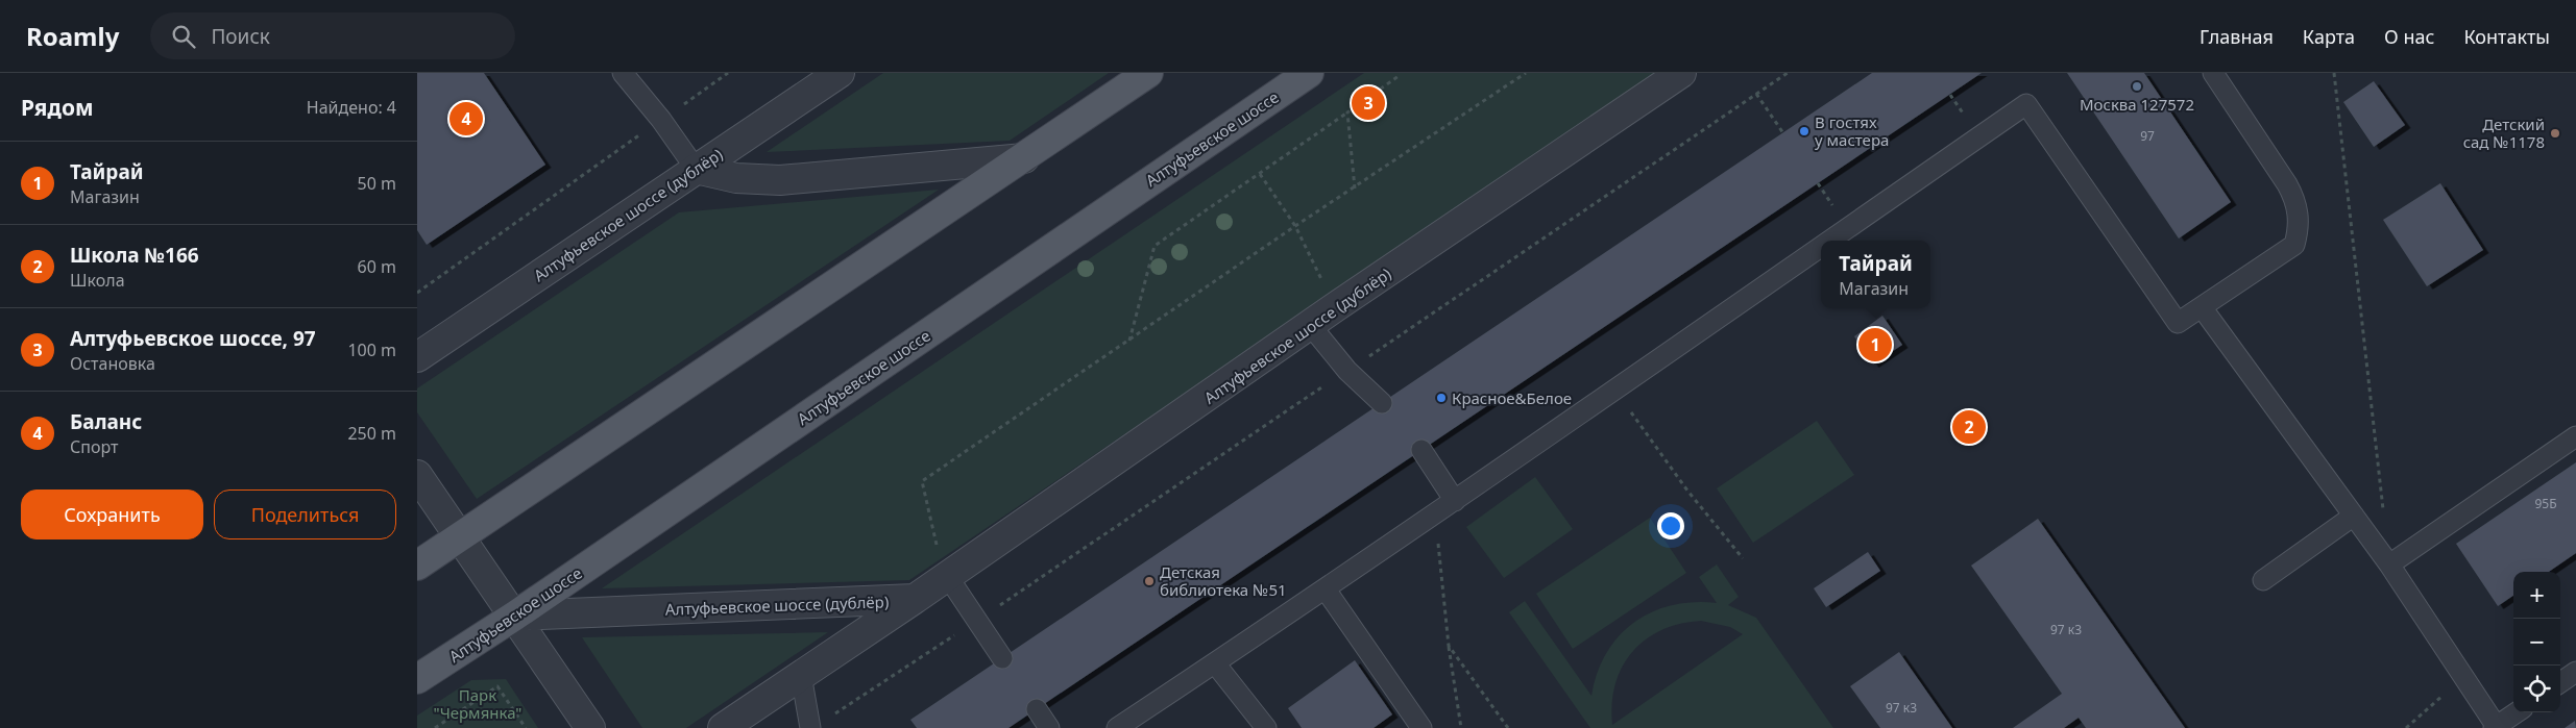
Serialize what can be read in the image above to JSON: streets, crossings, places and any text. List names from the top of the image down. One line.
{"streets":{"main road":["Алтуфьевское шоссе"],"street":["Алтуфьевское шоссе (дублёр)"]},"crossings":[["Алтуфьевское шоссе","Алтуфьевское шоссе (дублёр)"]],"parks":["Парк \"Чермянка\""],"places":["Москва 127572","В гостях у мастера","Детский сад №1178","Красное&Белое","Детская библиотека №51"],"house_numbers":["97","95Б","97 к3","97 к3"],"page":{"header":"Roamly","search":"Поиск","nav":["Главная","Карта","О нас","Контакты"],"heading":["Рядом","Найдено: 4"],"pins":["3","4","1","2"],"list":[{"mark":"1","name":"Тайрай","note":"Магазин","value":"50 m"},{"mark":"2","name":"Школа №166","note":"Школа","value":"60 m"},{"mark":"3","name":"Алтуфьевское шоссе, 97","note":"Остановка","value":"100 m"},{"mark":"4","name":"Баланс","note":"Спорт","value":"250 m"}],"popup":["Тайрай","Магазин"],"buttons":["Сохранить","Поделиться"],"map_buttons":["+","−"]}}
